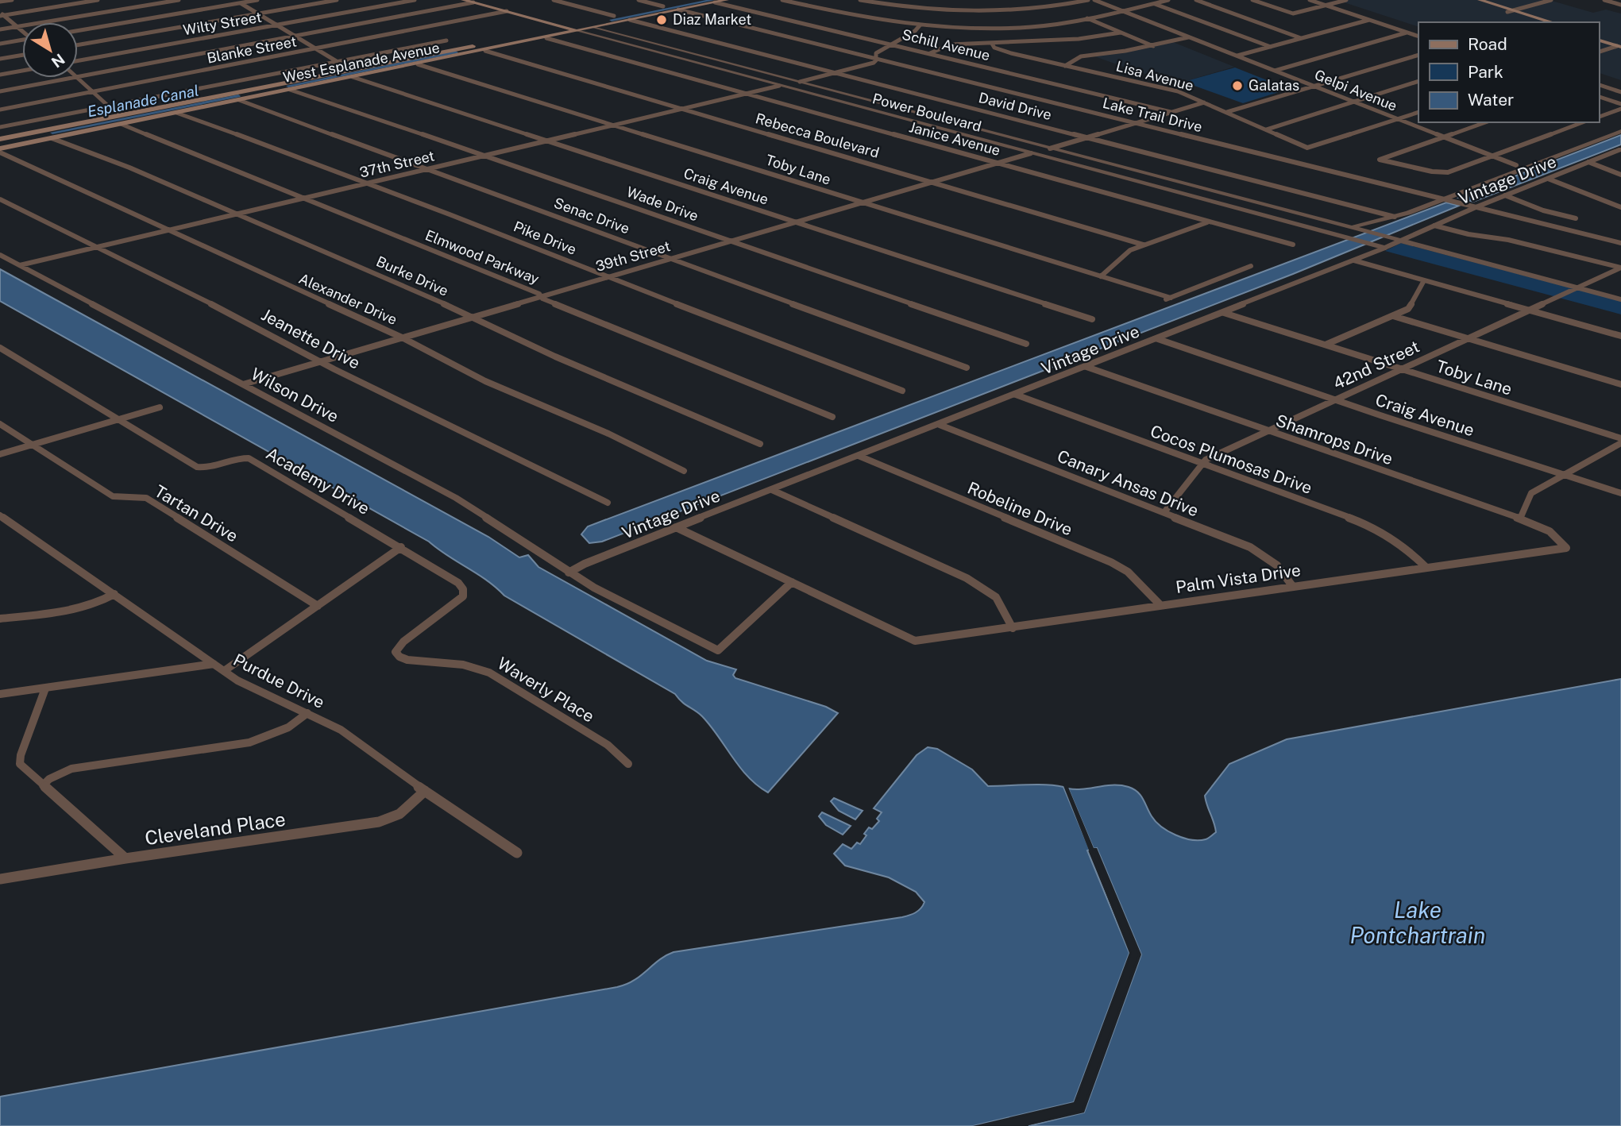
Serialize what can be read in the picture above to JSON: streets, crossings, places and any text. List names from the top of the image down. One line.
{"streets":{"main road":["West Esplanade Avenue","Power Boulevard"],"street":["Wilty Street","Schill Avenue","Blanke Street","Lisa Avenue","Gelpi Avenue","David Drive","Lake Trail Drive","Rebecca Boulevard","Janice Avenue","37th Street","Toby Lane","Vintage Drive","Craig Avenue","Wade Drive","Senac Drive","Pike Drive","39th Street","Elmwood Parkway","Burke Drive","Alexander Drive","Jeanette Drive","42nd Street","Wilson Drive","Shamrops Drive","Cocos Plumosas Drive","Academy Drive","Canary Ansas Drive","Robeline Drive","Tartan Drive","Palm Vista Drive","Purdue Drive","Waverly Place","Cleveland Place"]},"crossings":[["Schill Avenue","West Esplanade Avenue"],["Blanke Street","Power Boulevard"],["West Esplanade Avenue","David Drive"],["West Esplanade Avenue","Power Boulevard"],["West Esplanade Avenue","Lake Trail Drive"],["West Esplanade Avenue","Rebecca Boulevard"],["West Esplanade Avenue","Janice Avenue"],["West Esplanade Avenue","Toby Lane"],["West Esplanade Avenue","Craig Avenue"],["West Esplanade Avenue","Wade Drive"],["West Esplanade Avenue","Senac Drive"],["West Esplanade Avenue","Pike Drive"],["West Esplanade Avenue","Elmwood Parkway"],["West Esplanade Avenue","Burke Drive"],["West Esplanade Avenue","Alexander Drive"],["Lisa Avenue","Gelpi Avenue"],["David Drive","Vintage Drive"],["Power Boulevard","37th Street"],["Power Boulevard","Vintage Drive"],["Power Boulevard","39th Street"],["Lake Trail Drive","Vintage Drive"],["Rebecca Boulevard","37th Street"],["Rebecca Boulevard","39th Street"],["Janice Avenue","37th Street"],["Janice Avenue","39th Street"],["37th Street","Toby Lane"],["37th Street","Craig Avenue"],["37th Street","Wade Drive"],["37th Street","Senac Drive"],["37th Street","Pike Drive"],["37th Street","Elmwood Parkway"],["37th Street","Burke Drive"],["37th Street","Alexander Drive"],["37th Street","Jeanette Drive"],["37th Street","Wilson Drive"],["Toby Lane","Vintage Drive"],["Toby Lane","39th Street"],["Toby Lane","42nd Street"],["Vintage Drive","Craig Avenue"],["Vintage Drive","Wilson Drive"],["Vintage Drive","Shamrops Drive"],["Vintage Drive","Cocos Plumosas Drive"],["Vintage Drive","Canary Ansas Drive"],["Vintage Drive","Robeline Drive"],["Craig Avenue","39th Street"],["Craig Avenue","42nd Street"],["Wade Drive","39th Street"],["Senac Drive","39th Street"],["Pike Drive","39th Street"],["39th Street","Elmwood Parkway"],["39th Street","Burke Drive"],["39th Street","Alexander Drive"],["39th Street","Jeanette Drive"],["39th Street","Wilson Drive"],["42nd Street","Shamrops Drive"],["42nd Street","Cocos Plumosas Drive"],["42nd Street","Canary Ansas Drive"],["Wilson Drive","Palm Vista Drive"],["Shamrops Drive","Palm Vista Drive"],["Cocos Plumosas Drive","Palm Vista Drive"],["Academy Drive","Waverly Place"],["Canary Ansas Drive","Palm Vista Drive"],["Robeline Drive","Palm Vista Drive"],["Purdue Drive","Cleveland Place"]],"water":["Esplanade Canal","Lake Pontchartrain"],"places":["Diaz Market","Galatas"],"legend":["Road","Park","Water"],"north":"bottom right"}
